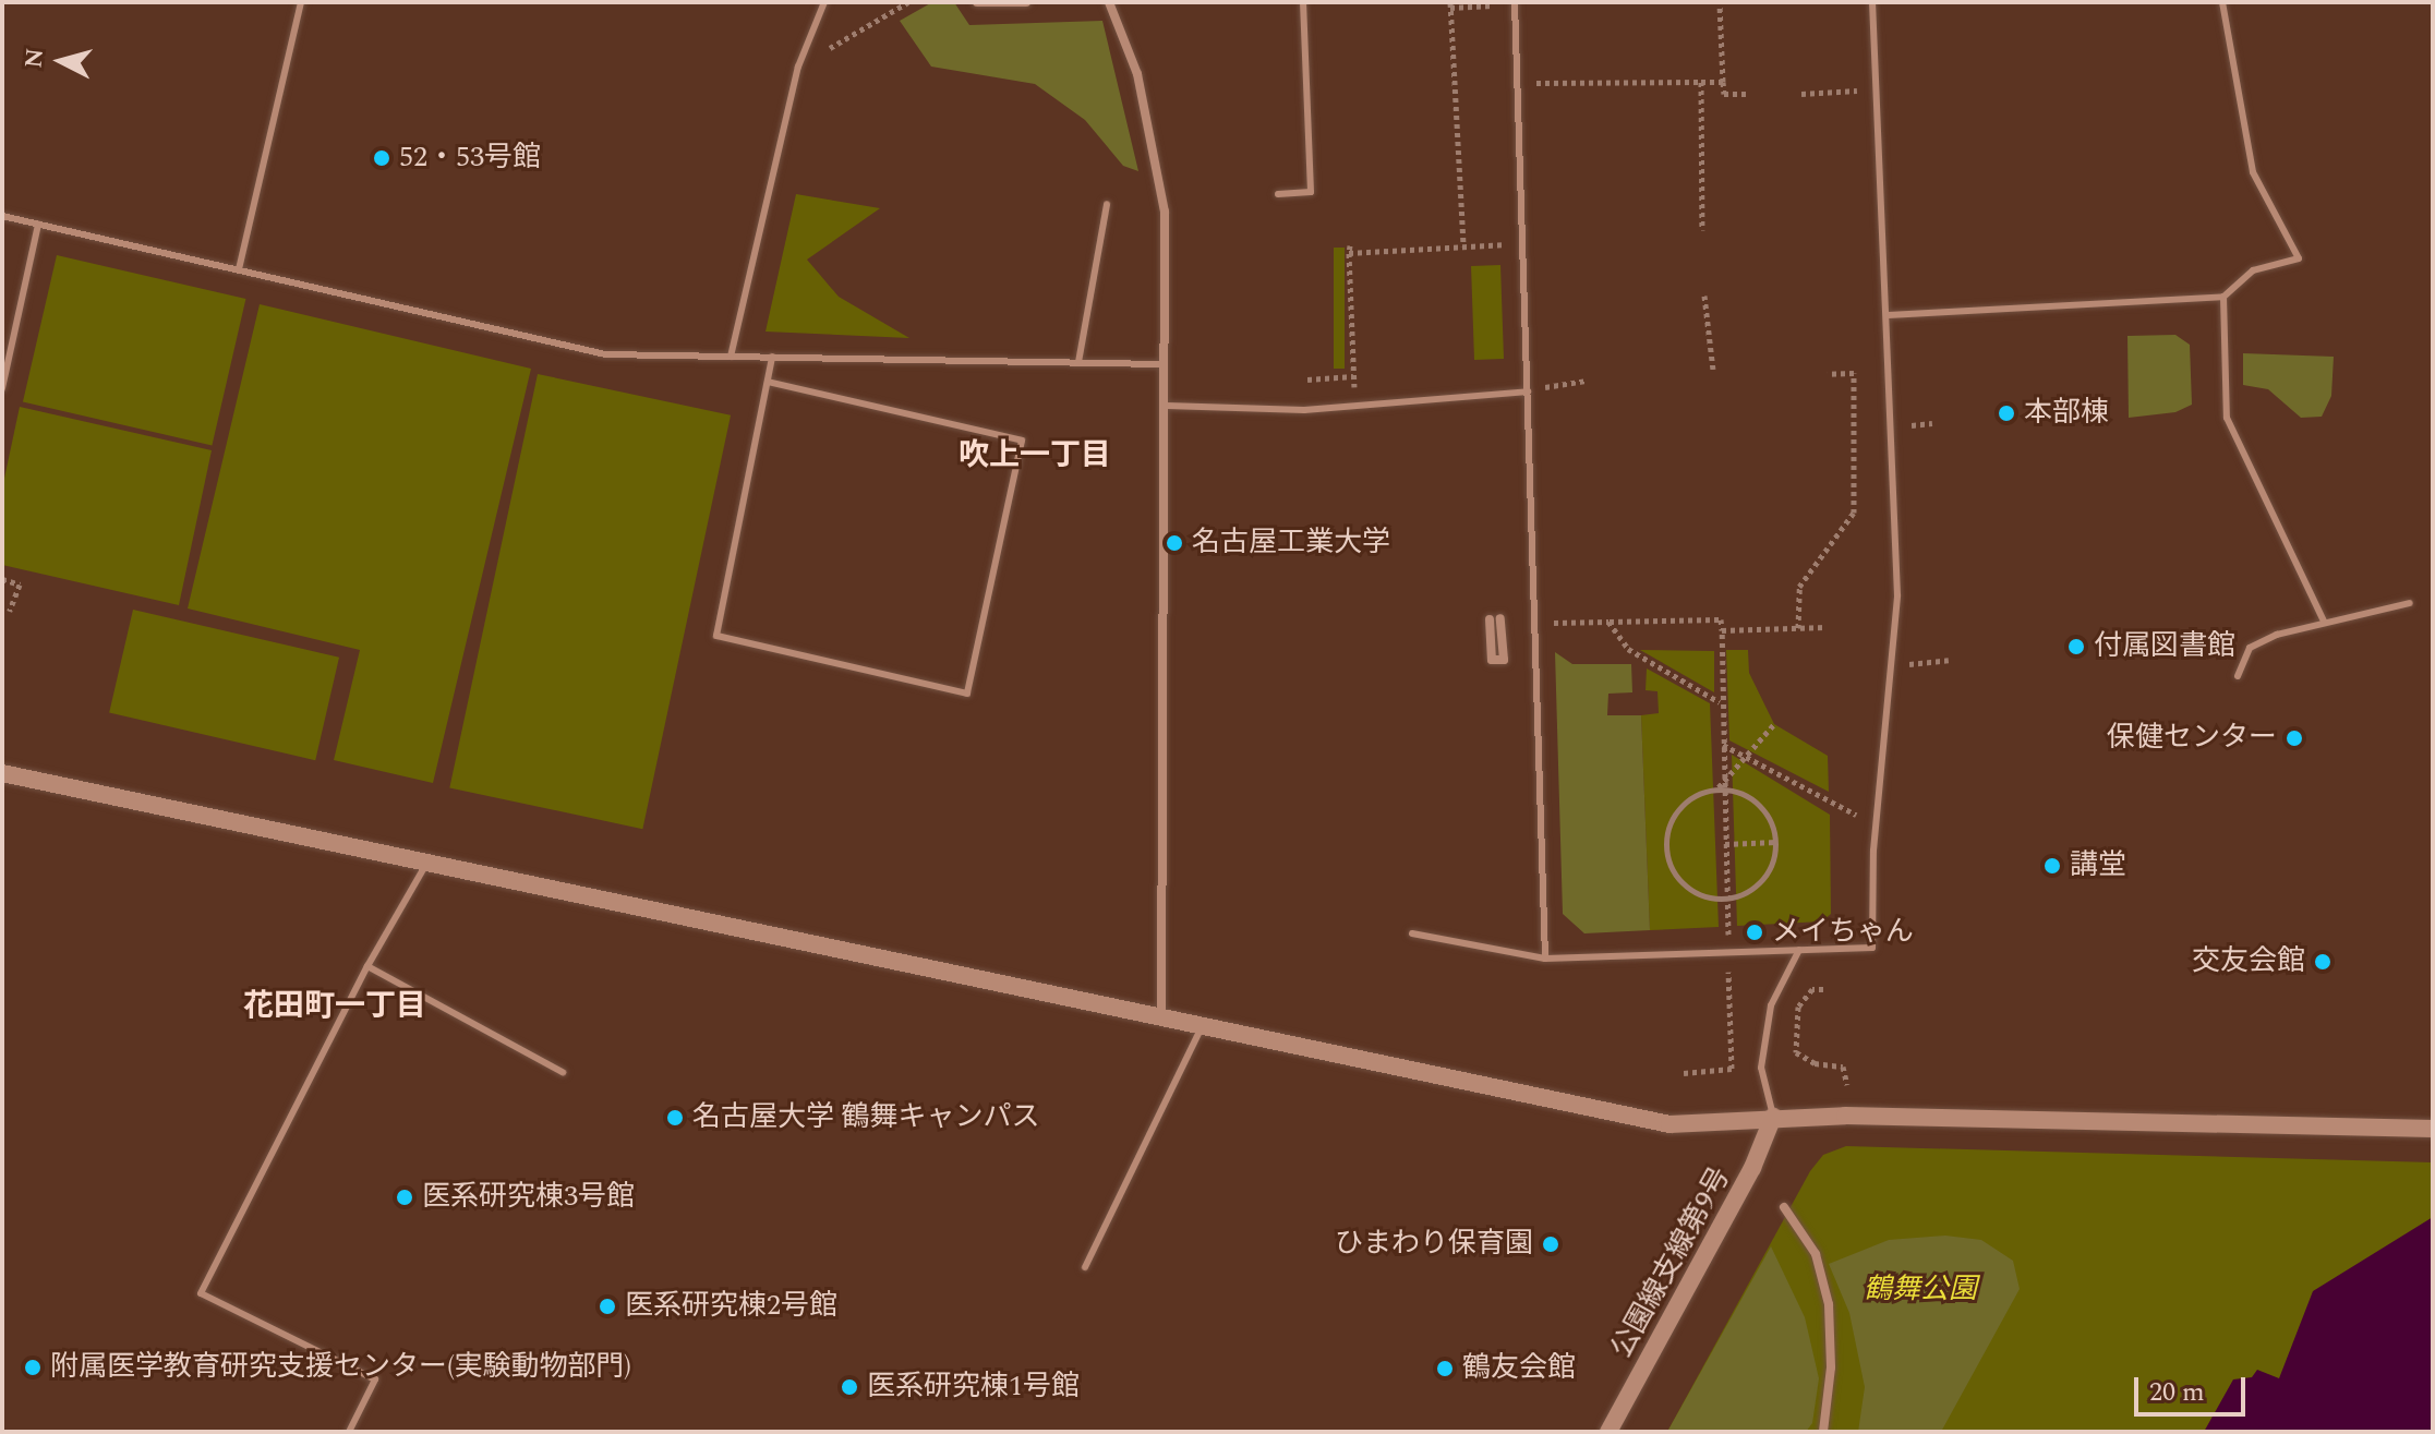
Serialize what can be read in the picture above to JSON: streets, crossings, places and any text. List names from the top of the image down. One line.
{"streets":{"street":["公園線支線第9号"]},"districts":["吹上一丁目","花田町一丁目"],"parks":["鶴舞公園"],"places":["52・53号館","本部棟","名古屋工業大学","付属図書館","保健センター","講堂","メイちゃん","交友会館","名古屋大学 鶴舞キャンパス","医系研究棟3号館","ひまわり保育園","医系研究棟2号館","附属医学教育研究支援センター(実験動物部門)","鶴友会館","医系研究棟1号館"],"scale_bar":"20 m","north":"left"}
